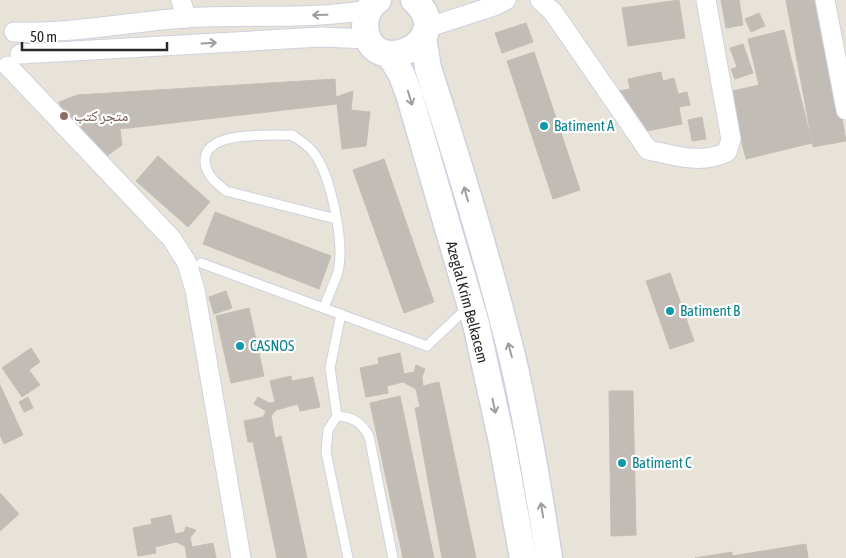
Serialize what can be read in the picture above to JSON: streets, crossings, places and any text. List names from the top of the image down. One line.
{"streets":{"main road":["Azeglal Krim Belkacem"]},"places":["متجر كتب","Batiment A","Batiment B","CASNOS","Batiment C"],"scale_bar":"50 m"}
